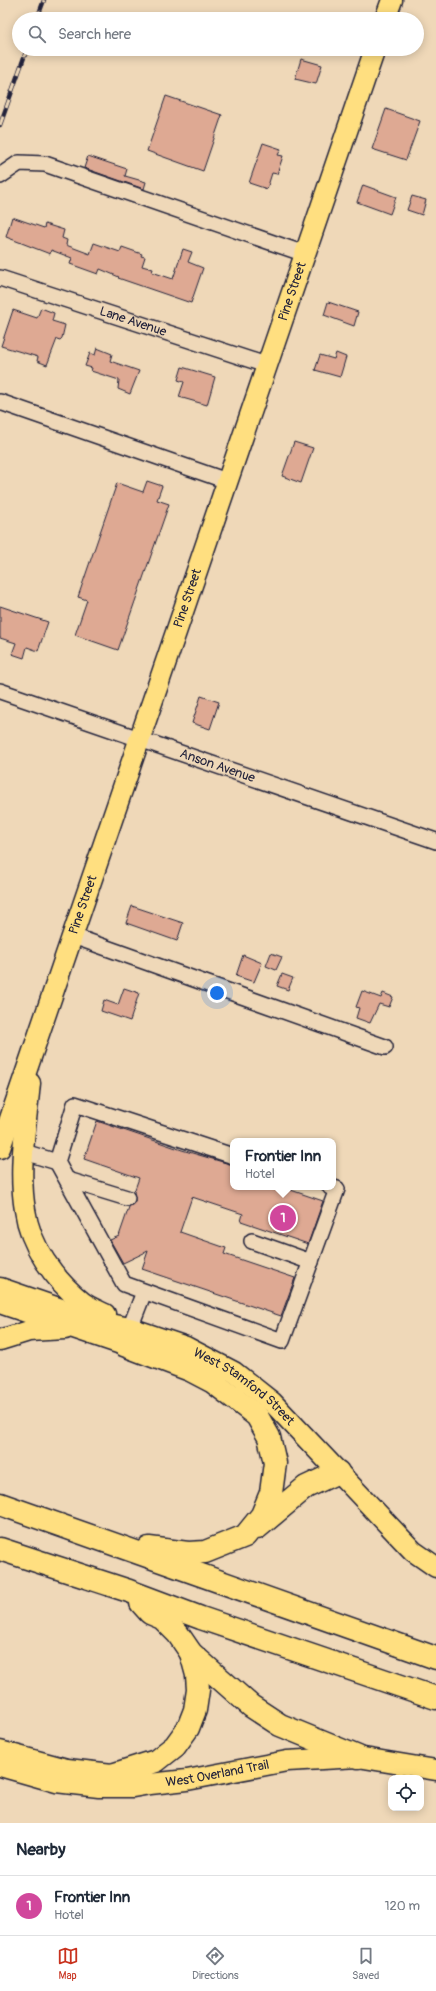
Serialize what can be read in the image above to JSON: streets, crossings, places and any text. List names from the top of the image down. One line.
{"streets":{"main road":["Pine Street","West Stamford Street","West Overland Trail"],"street":["Lane Avenue","Anson Avenue"]},"crossings":[["Pine Street","Lane Avenue"],["Pine Street","Anson Avenue"]],"page":{"search":"Search here","popup":["Frontier Inn","Hotel"],"pins":"1","heading":"Nearby","list":[{"mark":"1","name":"Frontier Inn","note":"Hotel","value":"120 m"}],"nav":["Map","Directions","Saved"]}}
